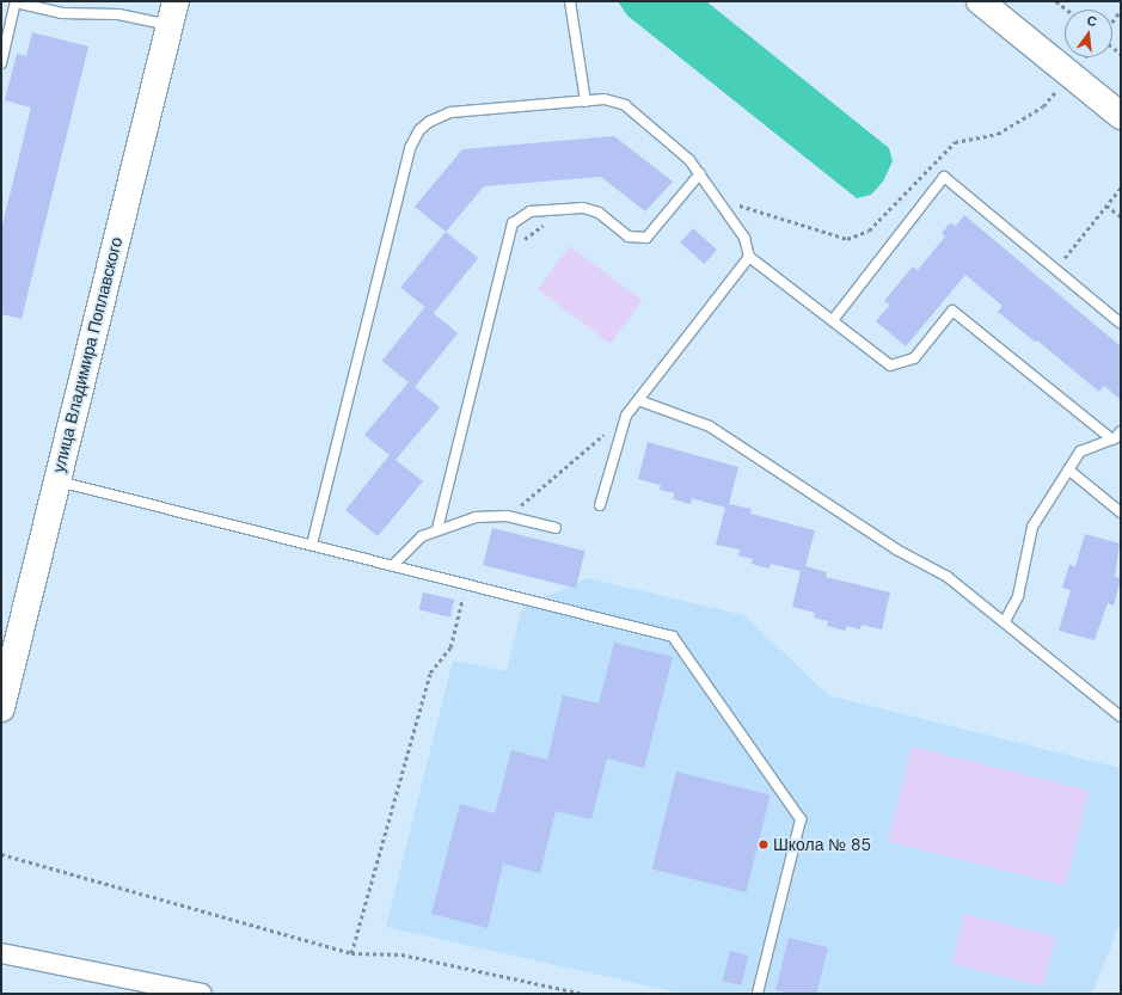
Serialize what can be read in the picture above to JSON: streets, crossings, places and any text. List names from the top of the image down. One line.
{"streets":{"street":["улица Владимира Поплавского"]},"places":["Школа № 85"],"north":"top"}
